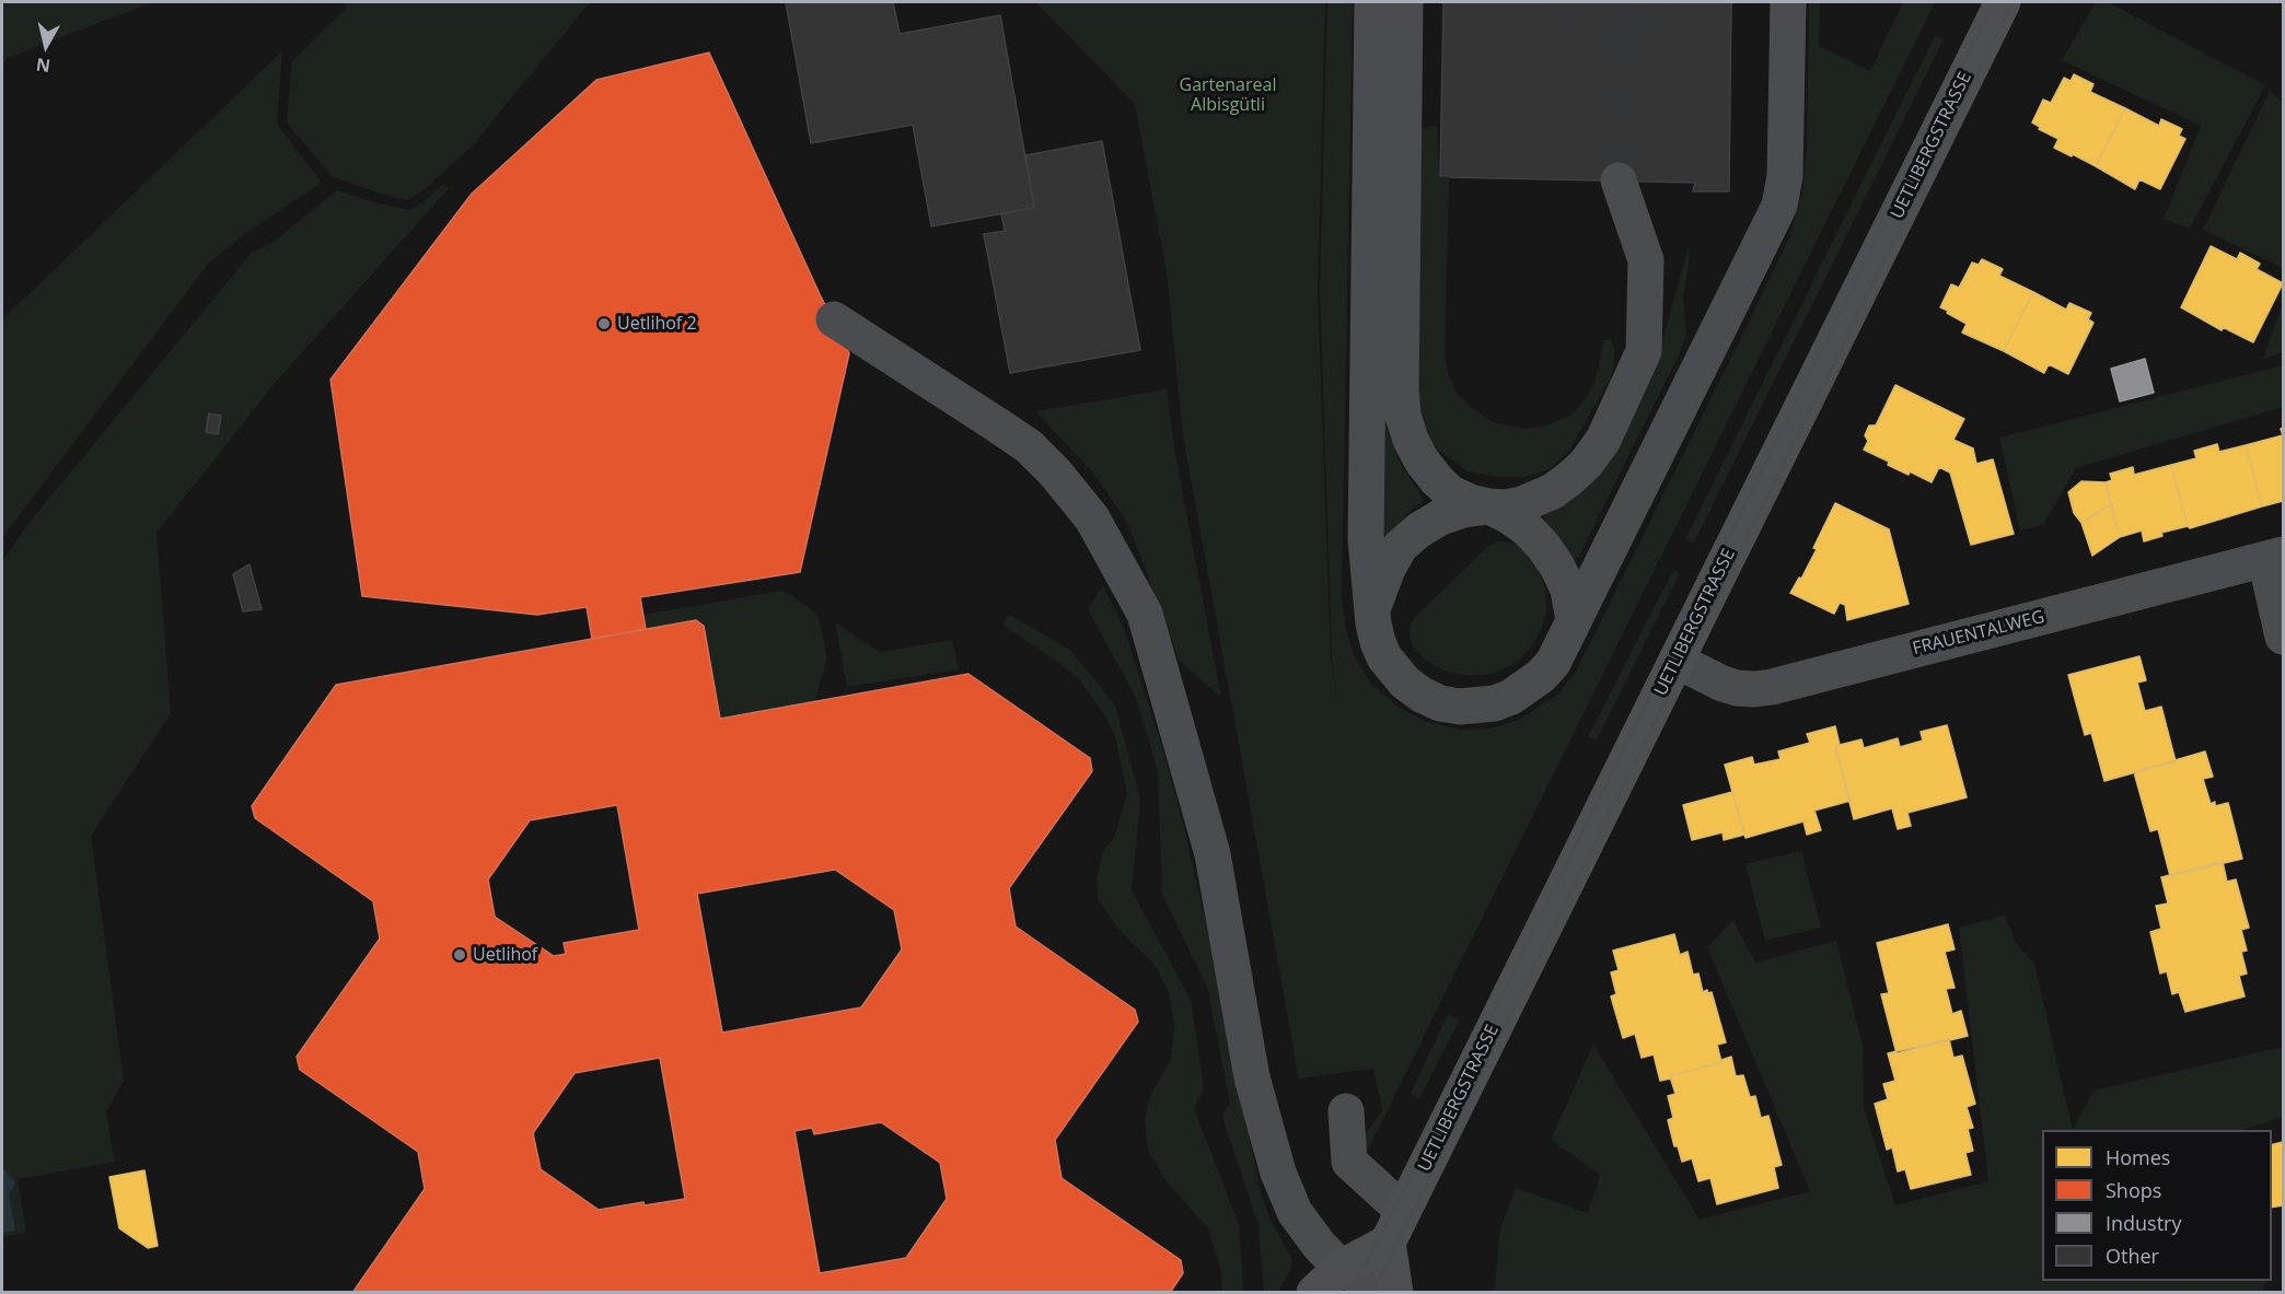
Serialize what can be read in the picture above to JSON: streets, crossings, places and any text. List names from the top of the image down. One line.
{"streets":{"main road":["UETLIBERGSTRASSE"],"street":["FRAUENTALWEG"]},"crossings":[["UETLIBERGSTRASSE","FRAUENTALWEG"]],"parks":["Gartenareal Albisgütli"],"places":["Uetlihof 2","Uetlihof"],"legend":["Homes","Shops","Industry","Other"],"north":"bottom"}
